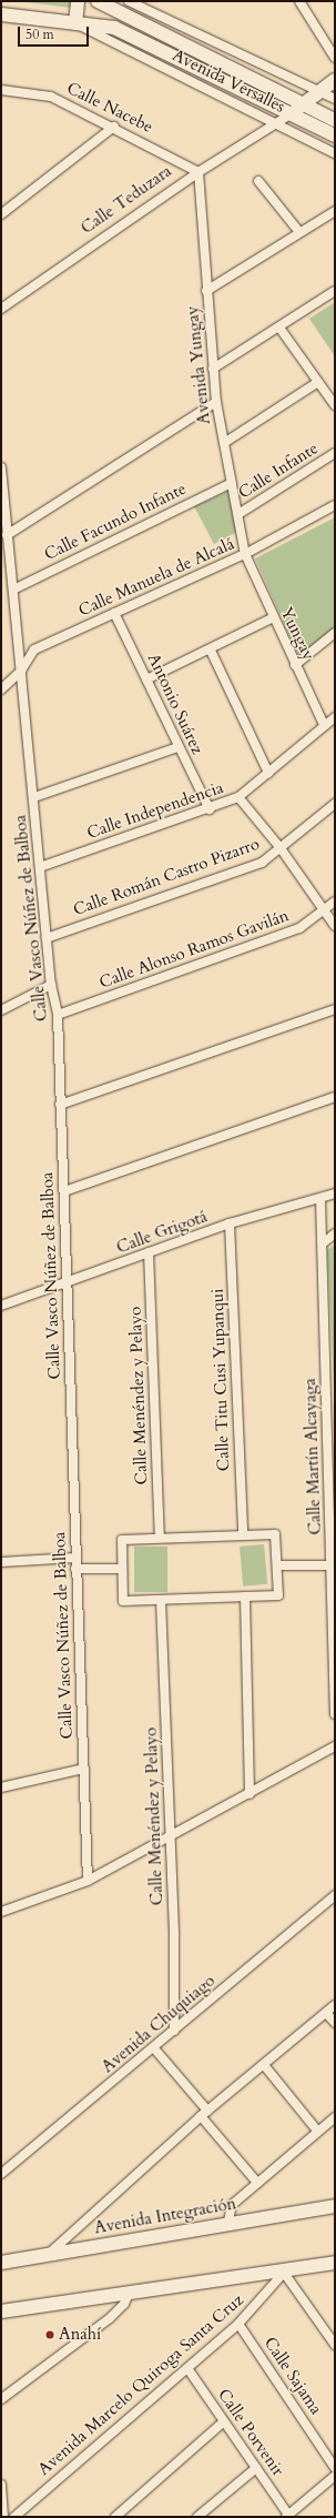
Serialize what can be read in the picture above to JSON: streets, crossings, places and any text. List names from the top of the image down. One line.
{"streets":{"street":["Avenida Versalles","Calle Nacebe","Calle Teduzara","Avenida Yungay","Calle Infante","Calle Facundo Infante","Calle Manuela de Alcalá","Yungay","Antonio Suárez","Calle Independencia","Calle Román Castro Pizarro","Calle Vasco Núñez de Balboa","Calle Alonso Ramos Gavilán","Calle Grigotá","Calle Titu Cusi Yupanqui","Calle Menéndez y Pelayo","Calle Martín Alcayaga","Avenida Chuquiago","Avenida Integración","Calle Sajama","Avenida Marcelo Quiroga Santa Cruz","Calle Porvenir"]},"crossings":[["Avenida Versalles","Calle Teduzara"],["Calle Nacebe","Calle Teduzara"],["Calle Nacebe","Avenida Yungay"],["Calle Teduzara","Avenida Yungay"],["Avenida Yungay","Calle Infante"],["Avenida Yungay","Calle Facundo Infante"],["Avenida Yungay","Calle Manuela de Alcalá"],["Avenida Yungay","Yungay"],["Calle Facundo Infante","Calle Vasco Núñez de Balboa"],["Calle Manuela de Alcalá","Yungay"],["Calle Manuela de Alcalá","Antonio Suárez"],["Calle Manuela de Alcalá","Calle Vasco Núñez de Balboa"],["Yungay","Calle Independencia"],["Antonio Suárez","Calle Independencia"],["Calle Independencia","Calle Vasco Núñez de Balboa"],["Calle Román Castro Pizarro","Calle Vasco Núñez de Balboa"],["Calle Vasco Núñez de Balboa","Calle Alonso Ramos Gavilán"],["Calle Vasco Núñez de Balboa","Calle Grigotá"],["Calle Grigotá","Calle Titu Cusi Yupanqui"],["Calle Grigotá","Calle Menéndez y Pelayo"],["Calle Grigotá","Calle Martín Alcayaga"],["Calle Menéndez y Pelayo","Avenida Chuquiago"],["Calle Sajama","Avenida Marcelo Quiroga Santa Cruz"],["Avenida Marcelo Quiroga Santa Cruz","Calle Porvenir"]],"places":["Anahí"],"scale_bar":"50 m"}
